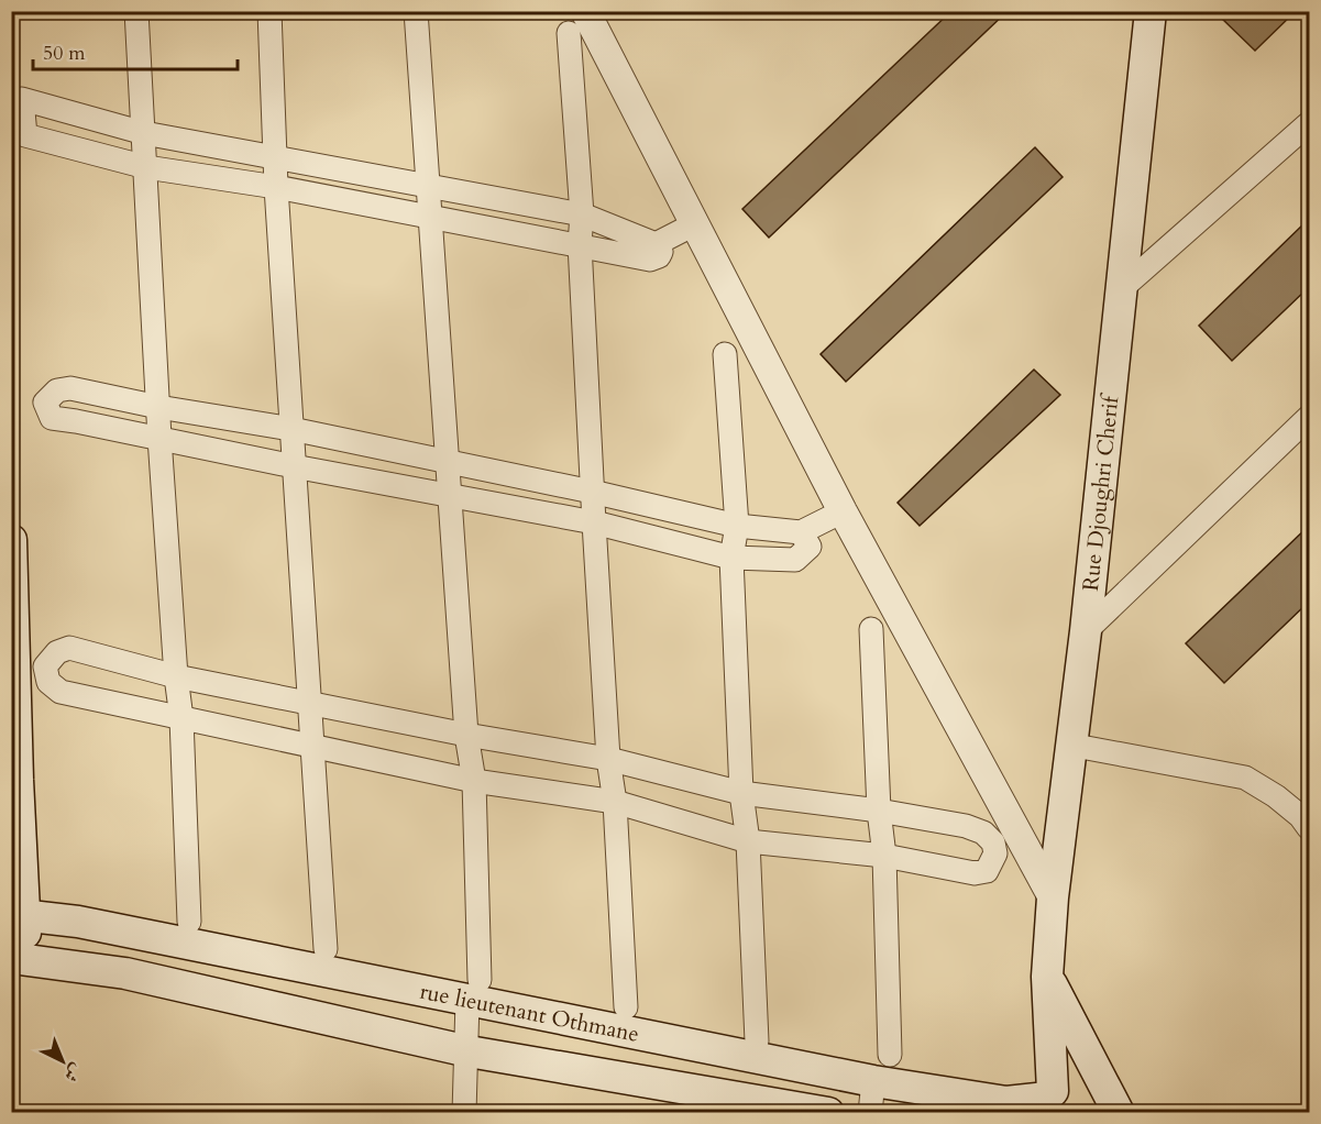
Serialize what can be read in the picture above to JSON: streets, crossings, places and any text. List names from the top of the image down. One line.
{"streets":{"main road":["Rue Djoughri Cherif","rue lieutenant Othmane"]},"crossings":[["Rue Djoughri Cherif","rue lieutenant Othmane"]],"scale_bar":"50 m","north":"bottom right"}
